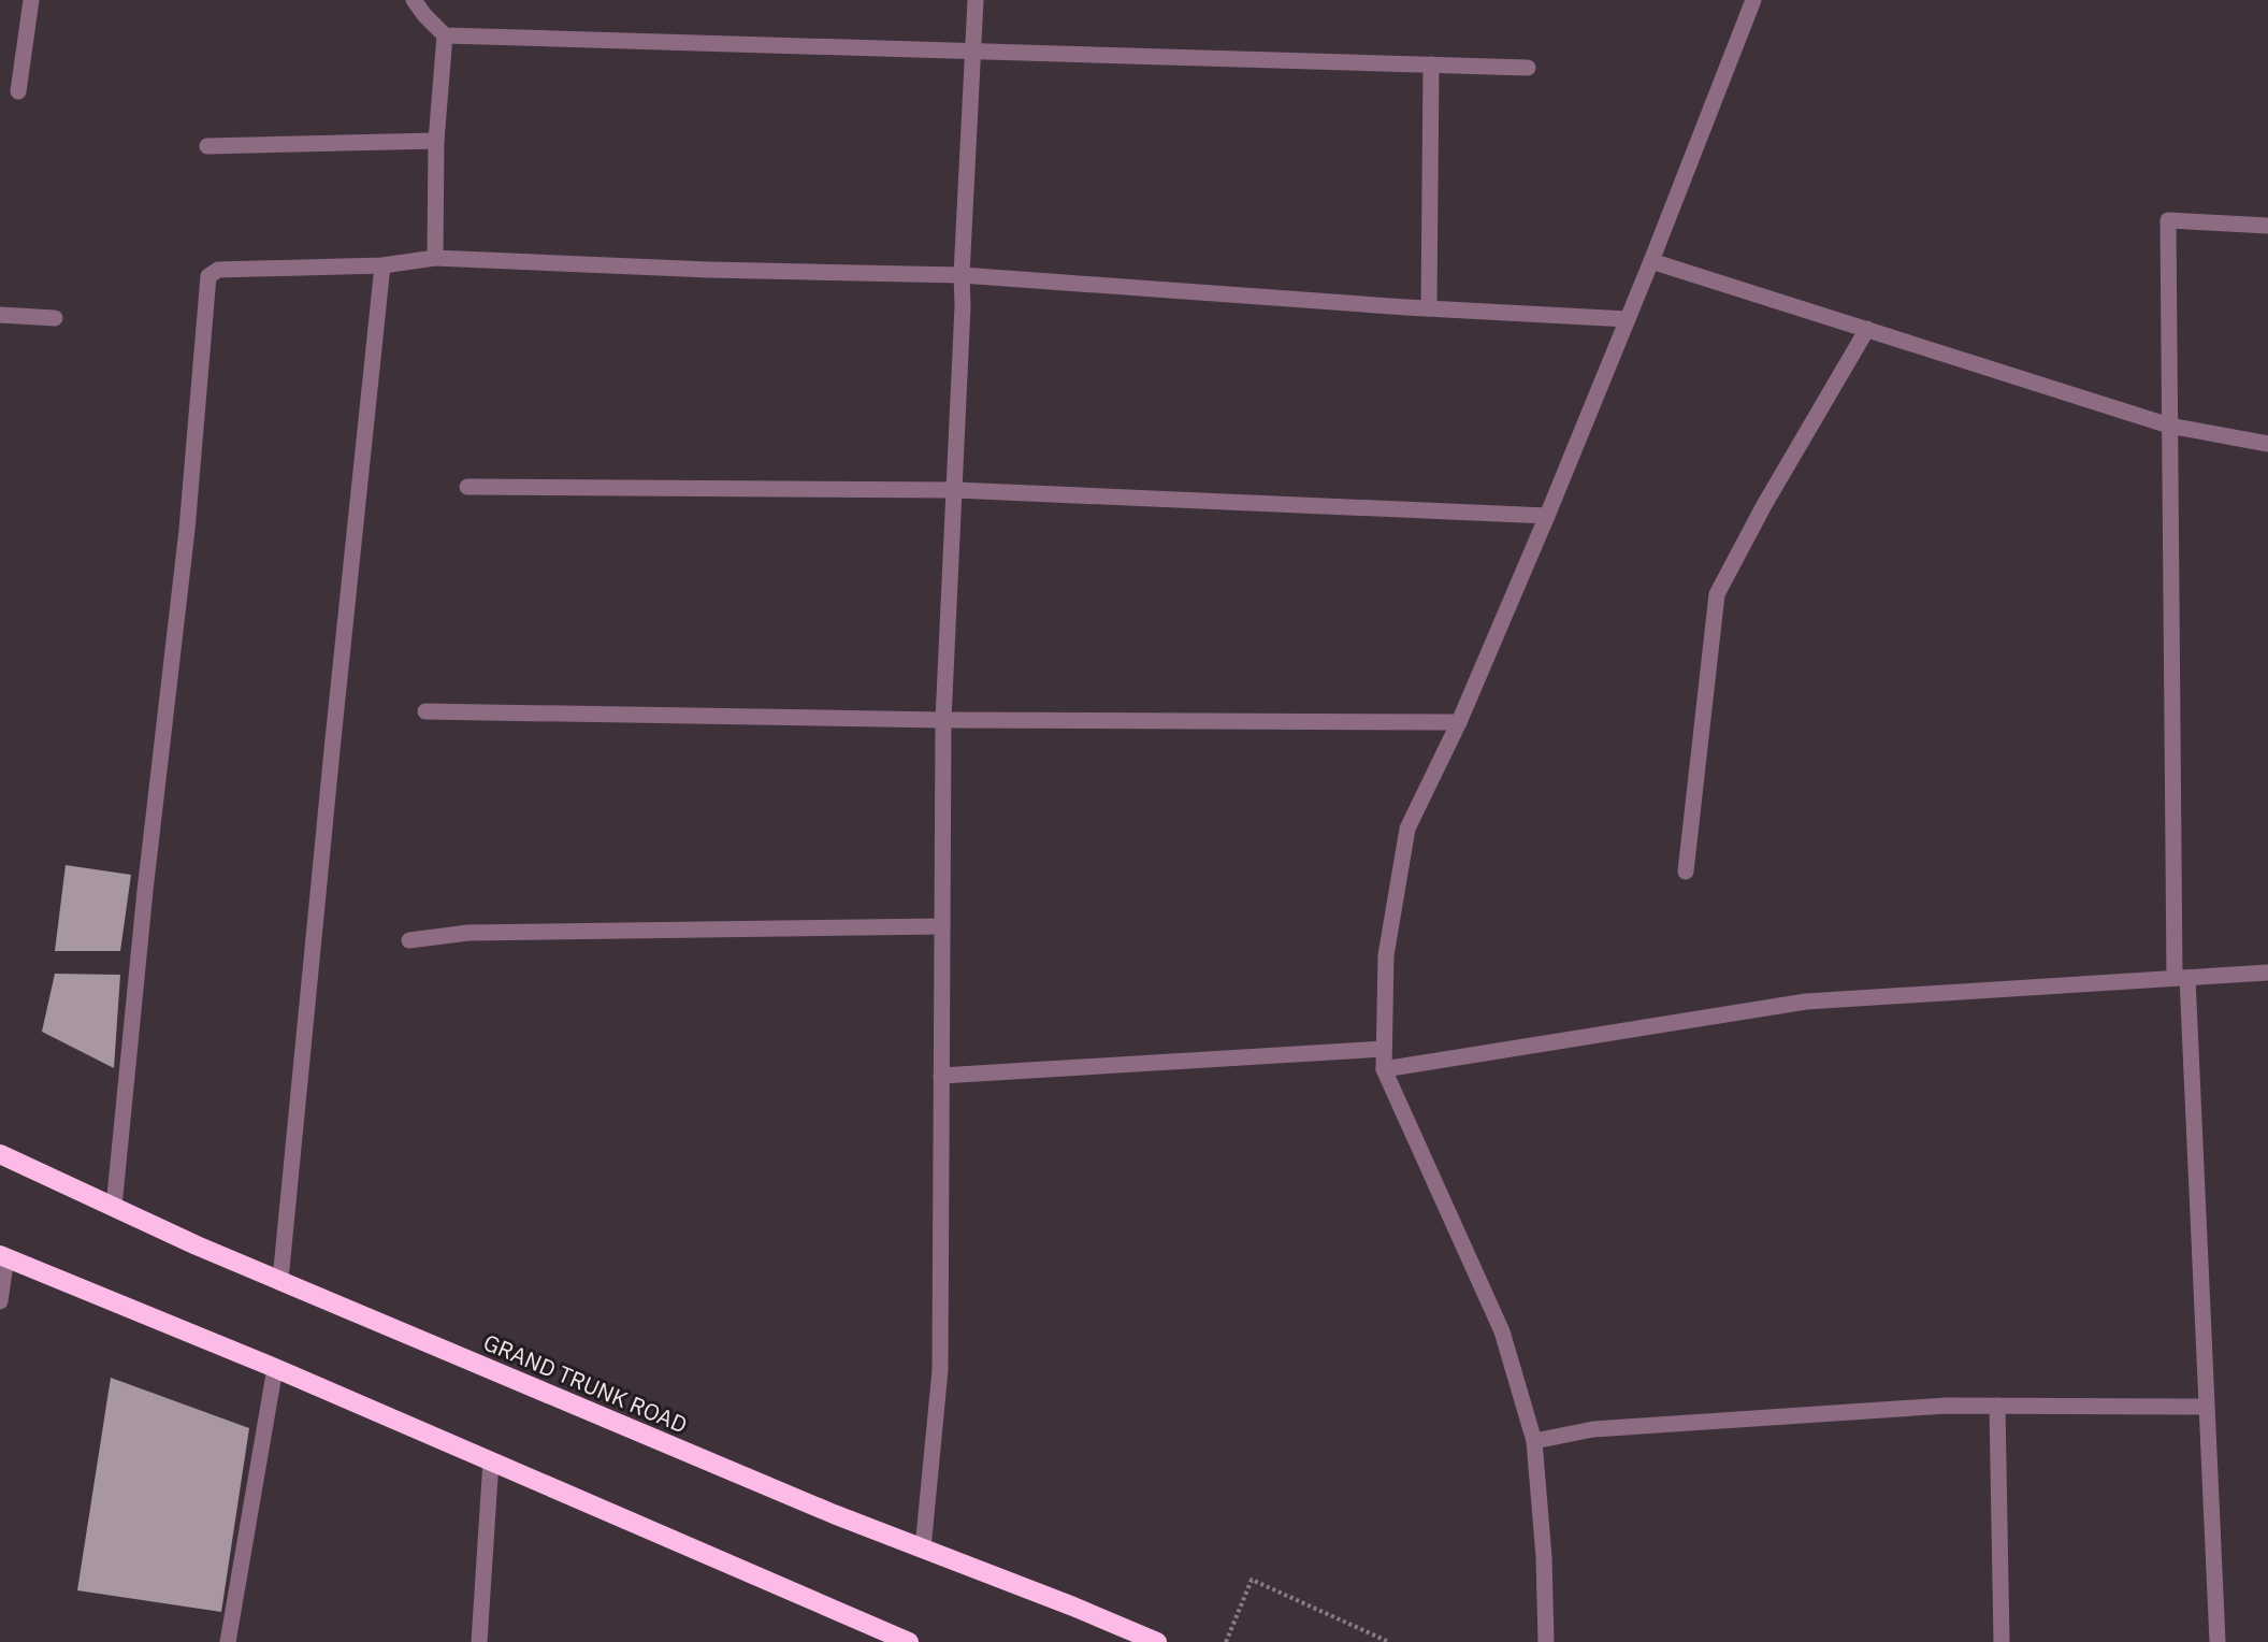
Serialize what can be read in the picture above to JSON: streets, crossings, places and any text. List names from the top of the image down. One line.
{"streets":{"highway":["GRAND TRUNK ROAD"]}}
